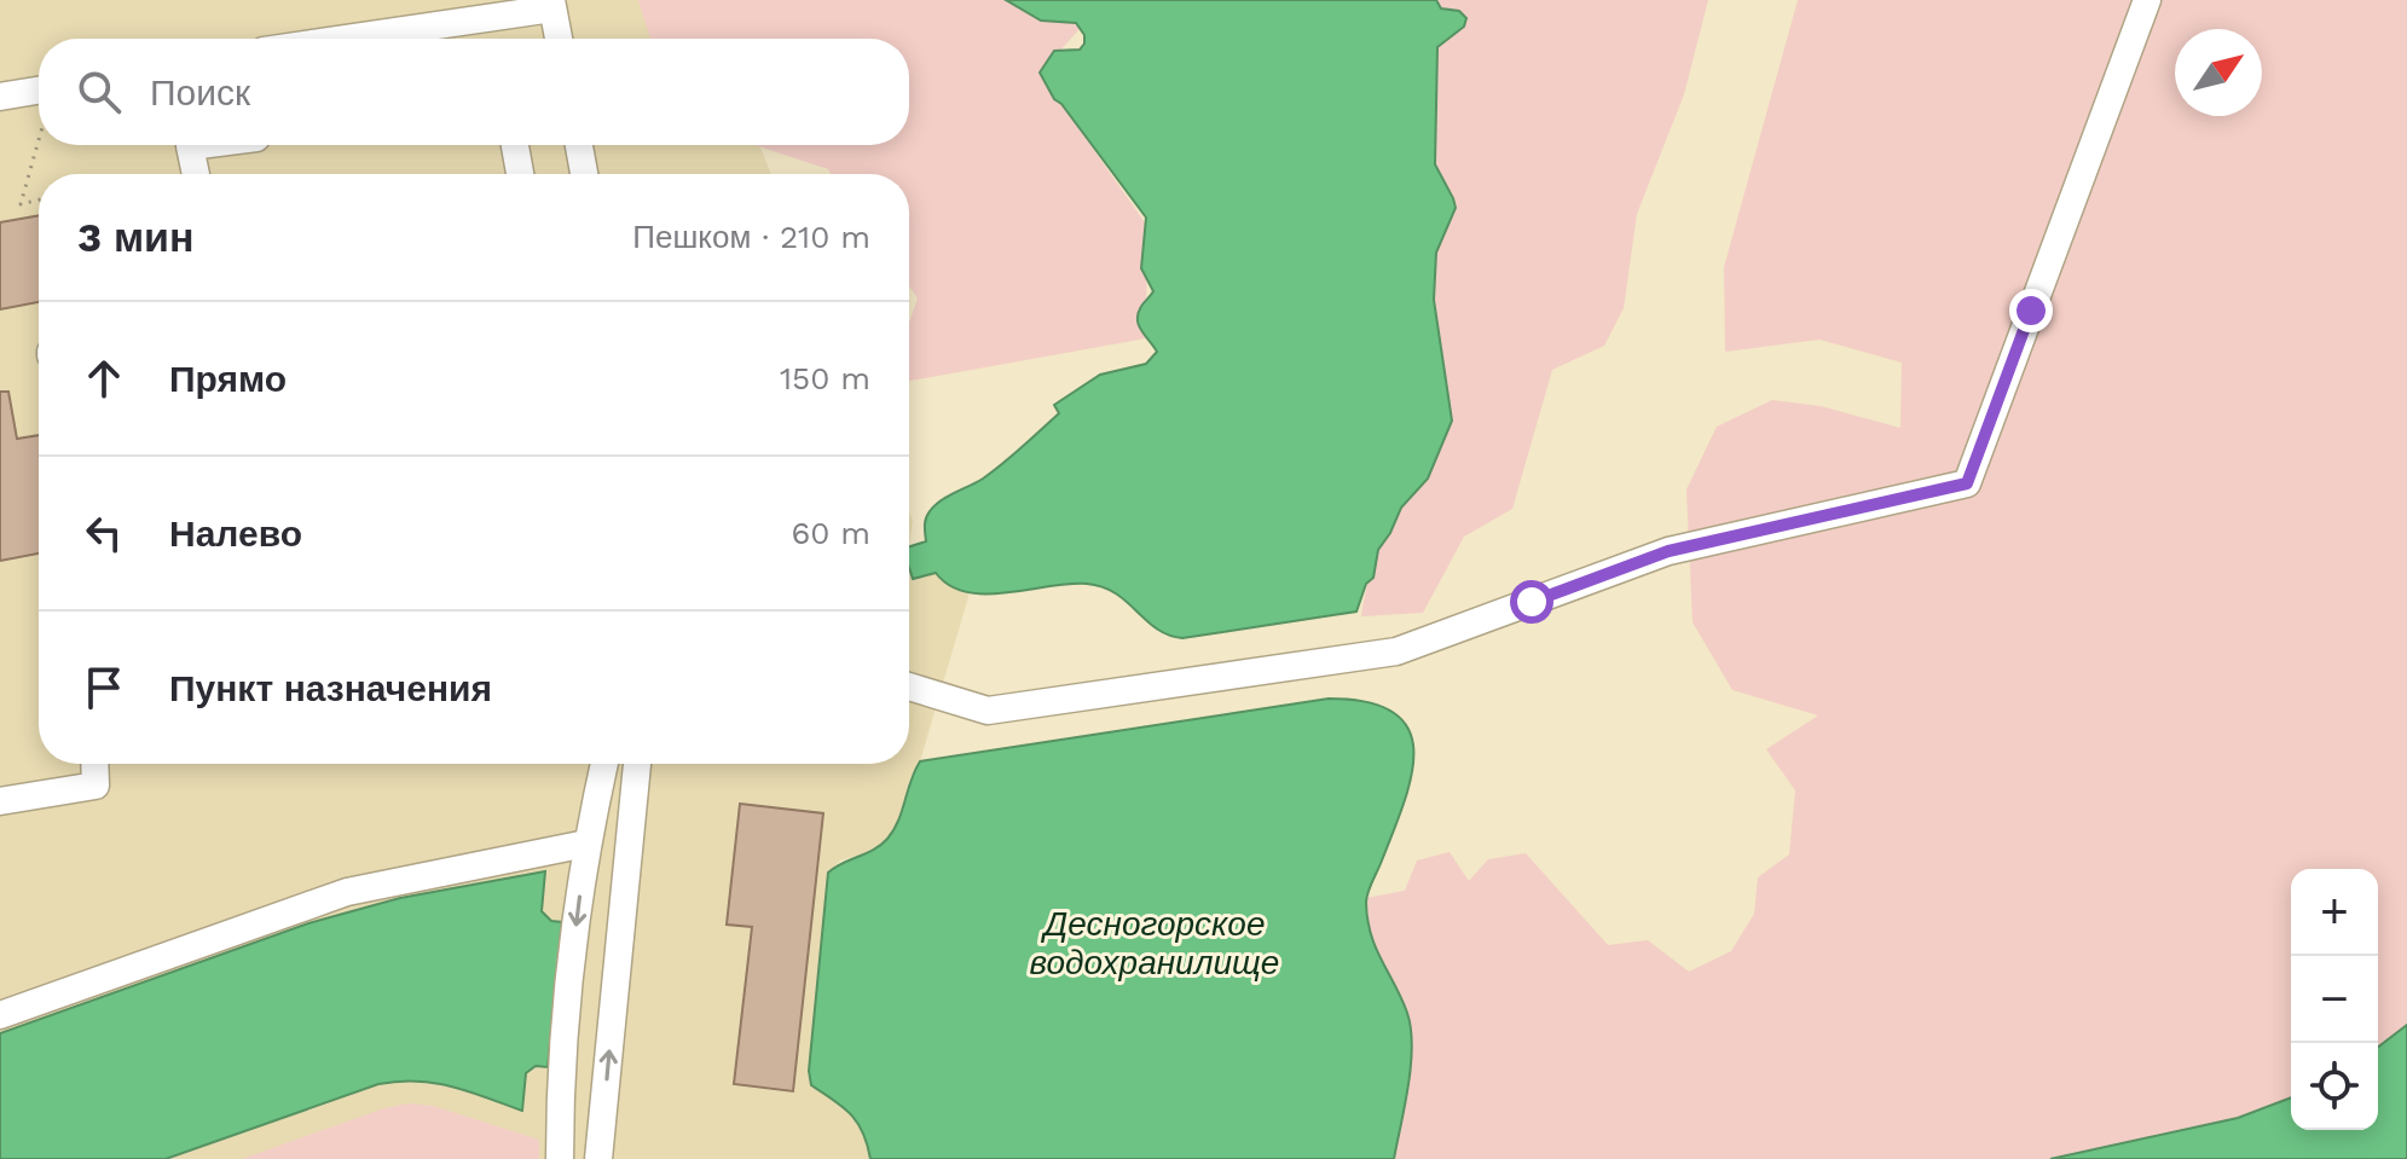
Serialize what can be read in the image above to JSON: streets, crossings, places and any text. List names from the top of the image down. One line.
{"water":["Десногорское водохранилище"],"north":"top right","page":{"search":"Поиск","heading":["3 мин","Пешком · 210 m"],"list":[["Прямо","150 m"],["Налево","60 m"],"Пункт назначения"],"map_buttons":["+","−"]}}
